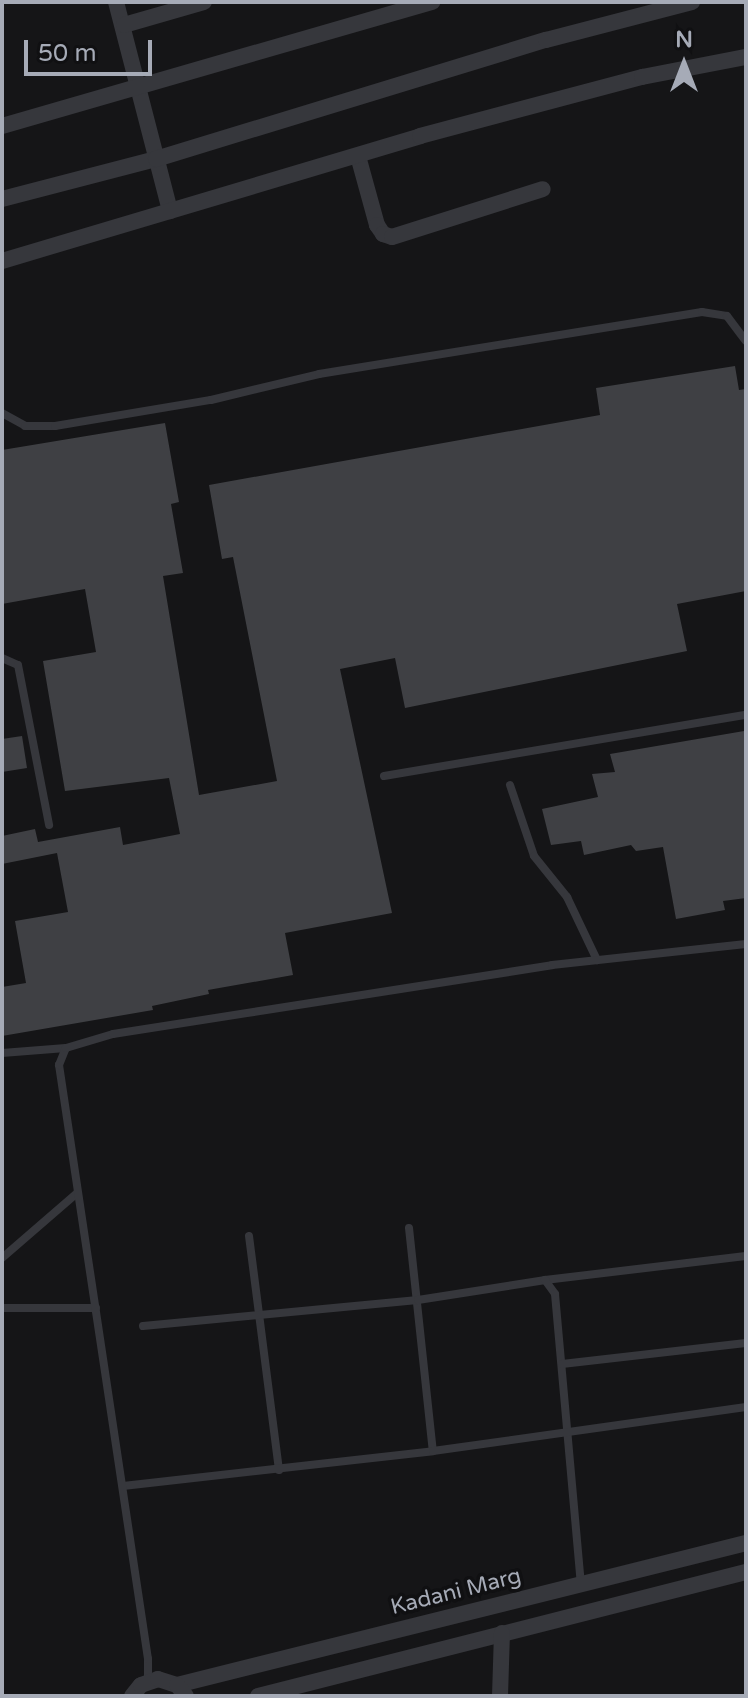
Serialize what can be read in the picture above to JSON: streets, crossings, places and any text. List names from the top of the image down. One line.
{"streets":{"street":["Kadani Marg"]},"scale_bar":"50 m","north":"top"}
